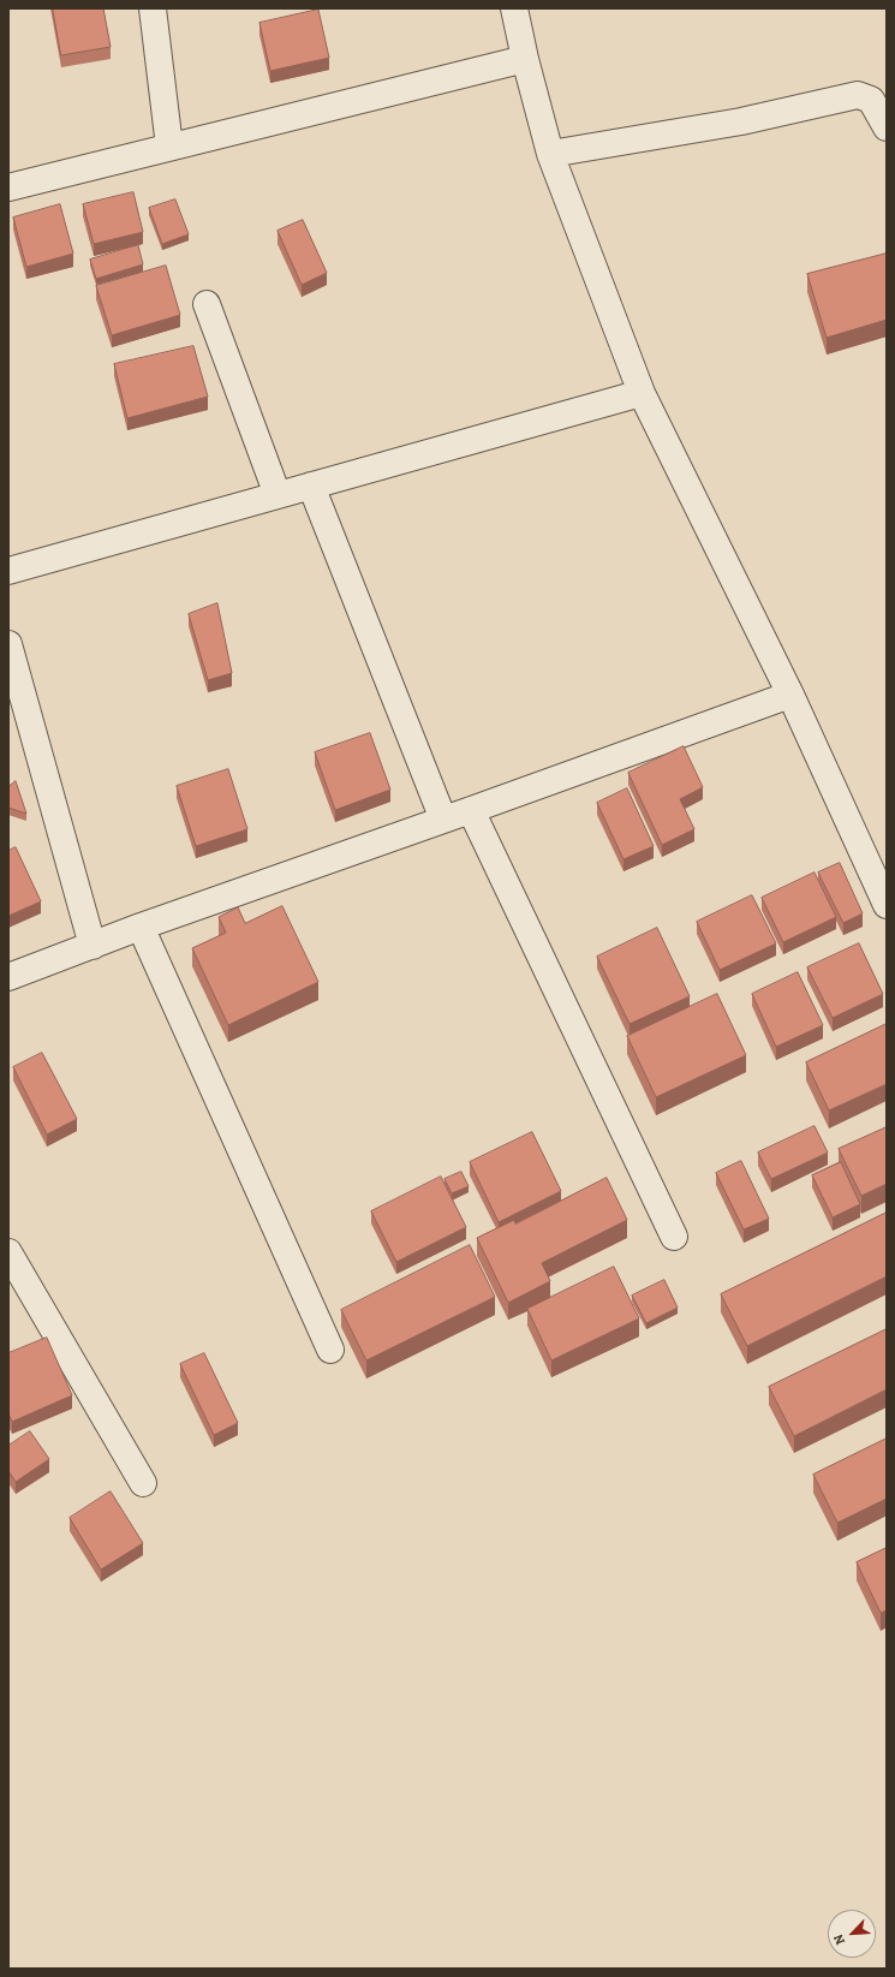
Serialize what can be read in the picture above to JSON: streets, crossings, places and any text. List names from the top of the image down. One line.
{"north":"bottom left"}
